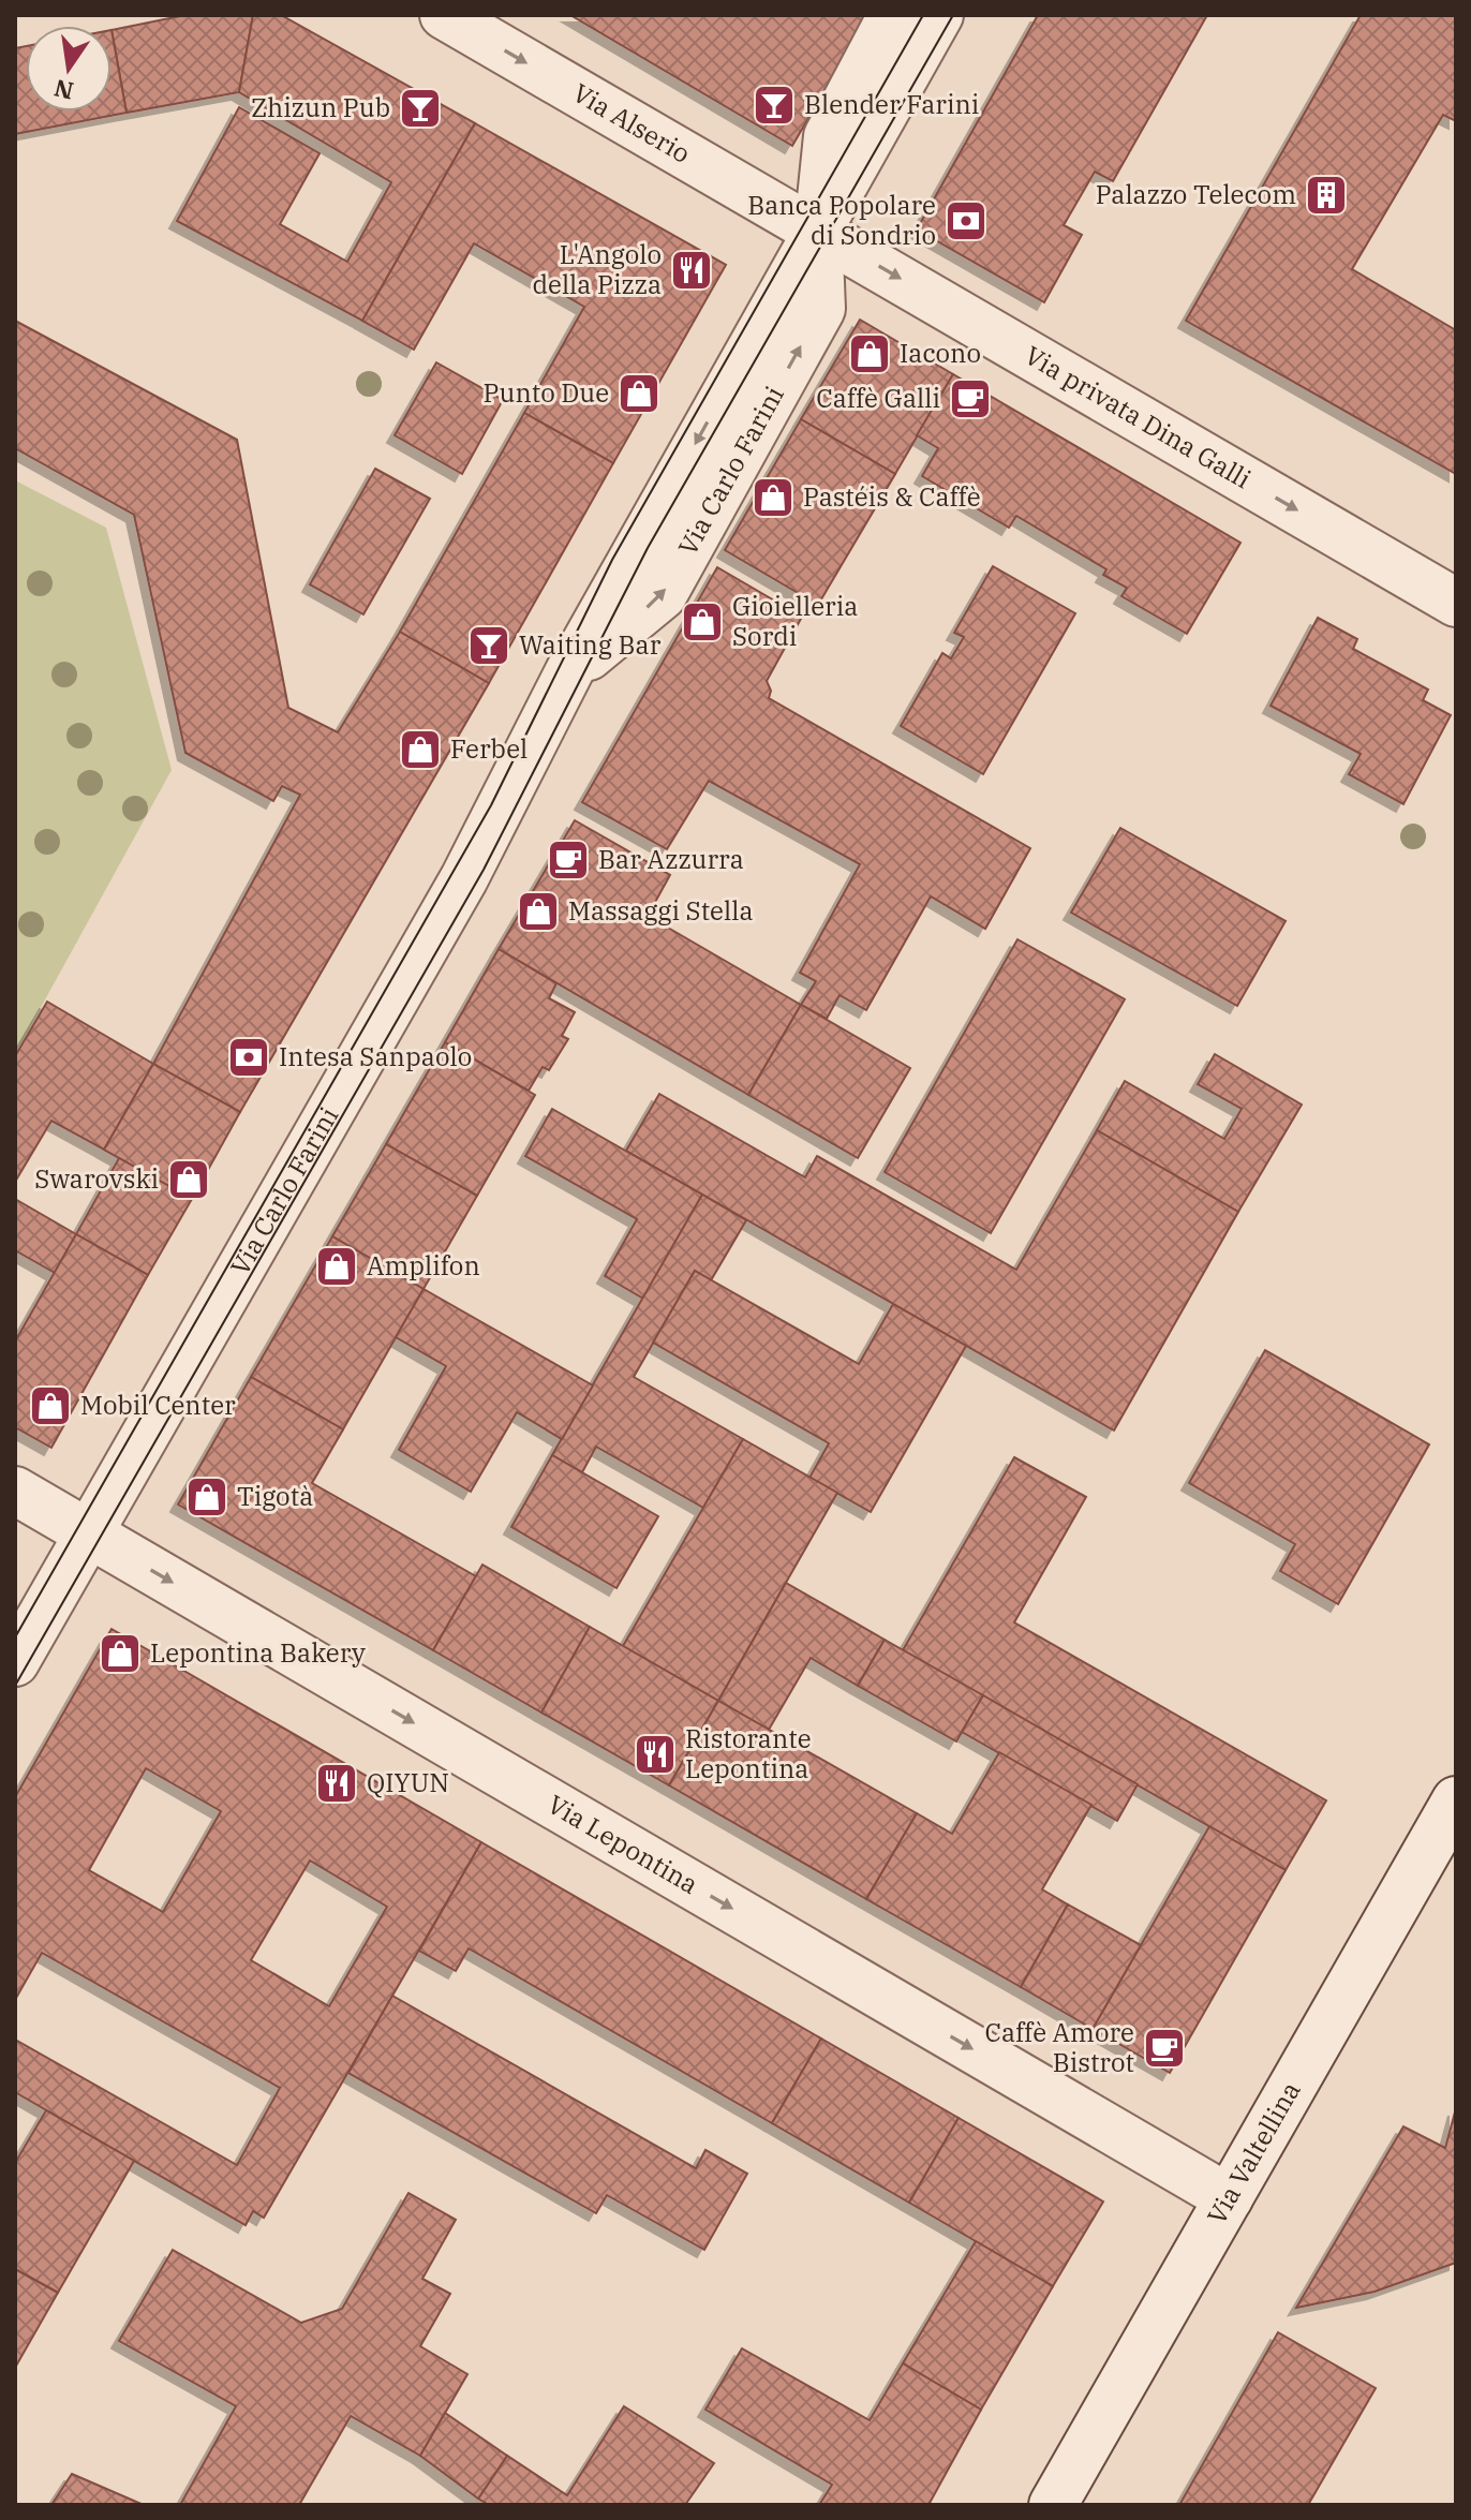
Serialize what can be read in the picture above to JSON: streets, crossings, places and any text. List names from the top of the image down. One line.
{"streets":{"street":["Via Alserio","Via privata Dina Galli","Via Carlo Farini","Via Lepontina","Via Valtellina"]},"crossings":[["Via Alserio","Via privata Dina Galli"],["Via Alserio","Via Carlo Farini"],["Via privata Dina Galli","Via Carlo Farini"],["Via Carlo Farini","Via Lepontina"],["Via Lepontina","Via Valtellina"]],"one_way":["Via Alserio","Via privata Dina Galli","Via Lepontina"],"places":{"bar":["Blender Farini","Zhizun Pub","Waiting Bar"],"building":["Palazzo Telecom"],"bank":["Banca Popolare di Sondrio","Intesa Sanpaolo"],"restaurant":["L'Angolo della Pizza","Ristorante Lepontina","QIYUN"],"shop":["Iacono","Punto Due","Pastéis & Caffè","Gioielleria Sordi","Ferbel","Massaggi Stella","Swarovski","Amplifon","Mobil Center","Tigotà","Lepontina Bakery"],"cafe":["Caffè Galli","Bar Azzurra","Caffè Amore Bistrot"]},"north":"bottom"}
